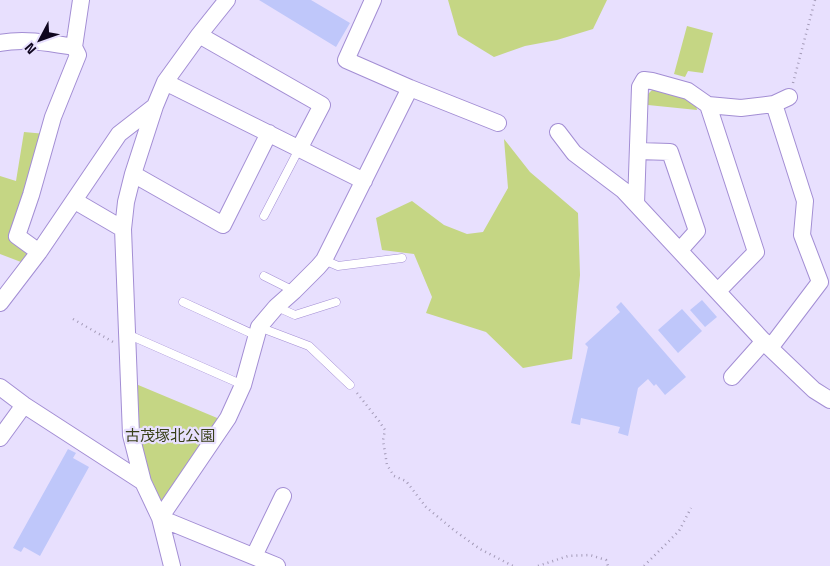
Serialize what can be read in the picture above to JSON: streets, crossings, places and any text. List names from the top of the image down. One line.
{"parks":["古茂塚北公園"],"north":"bottom left"}
